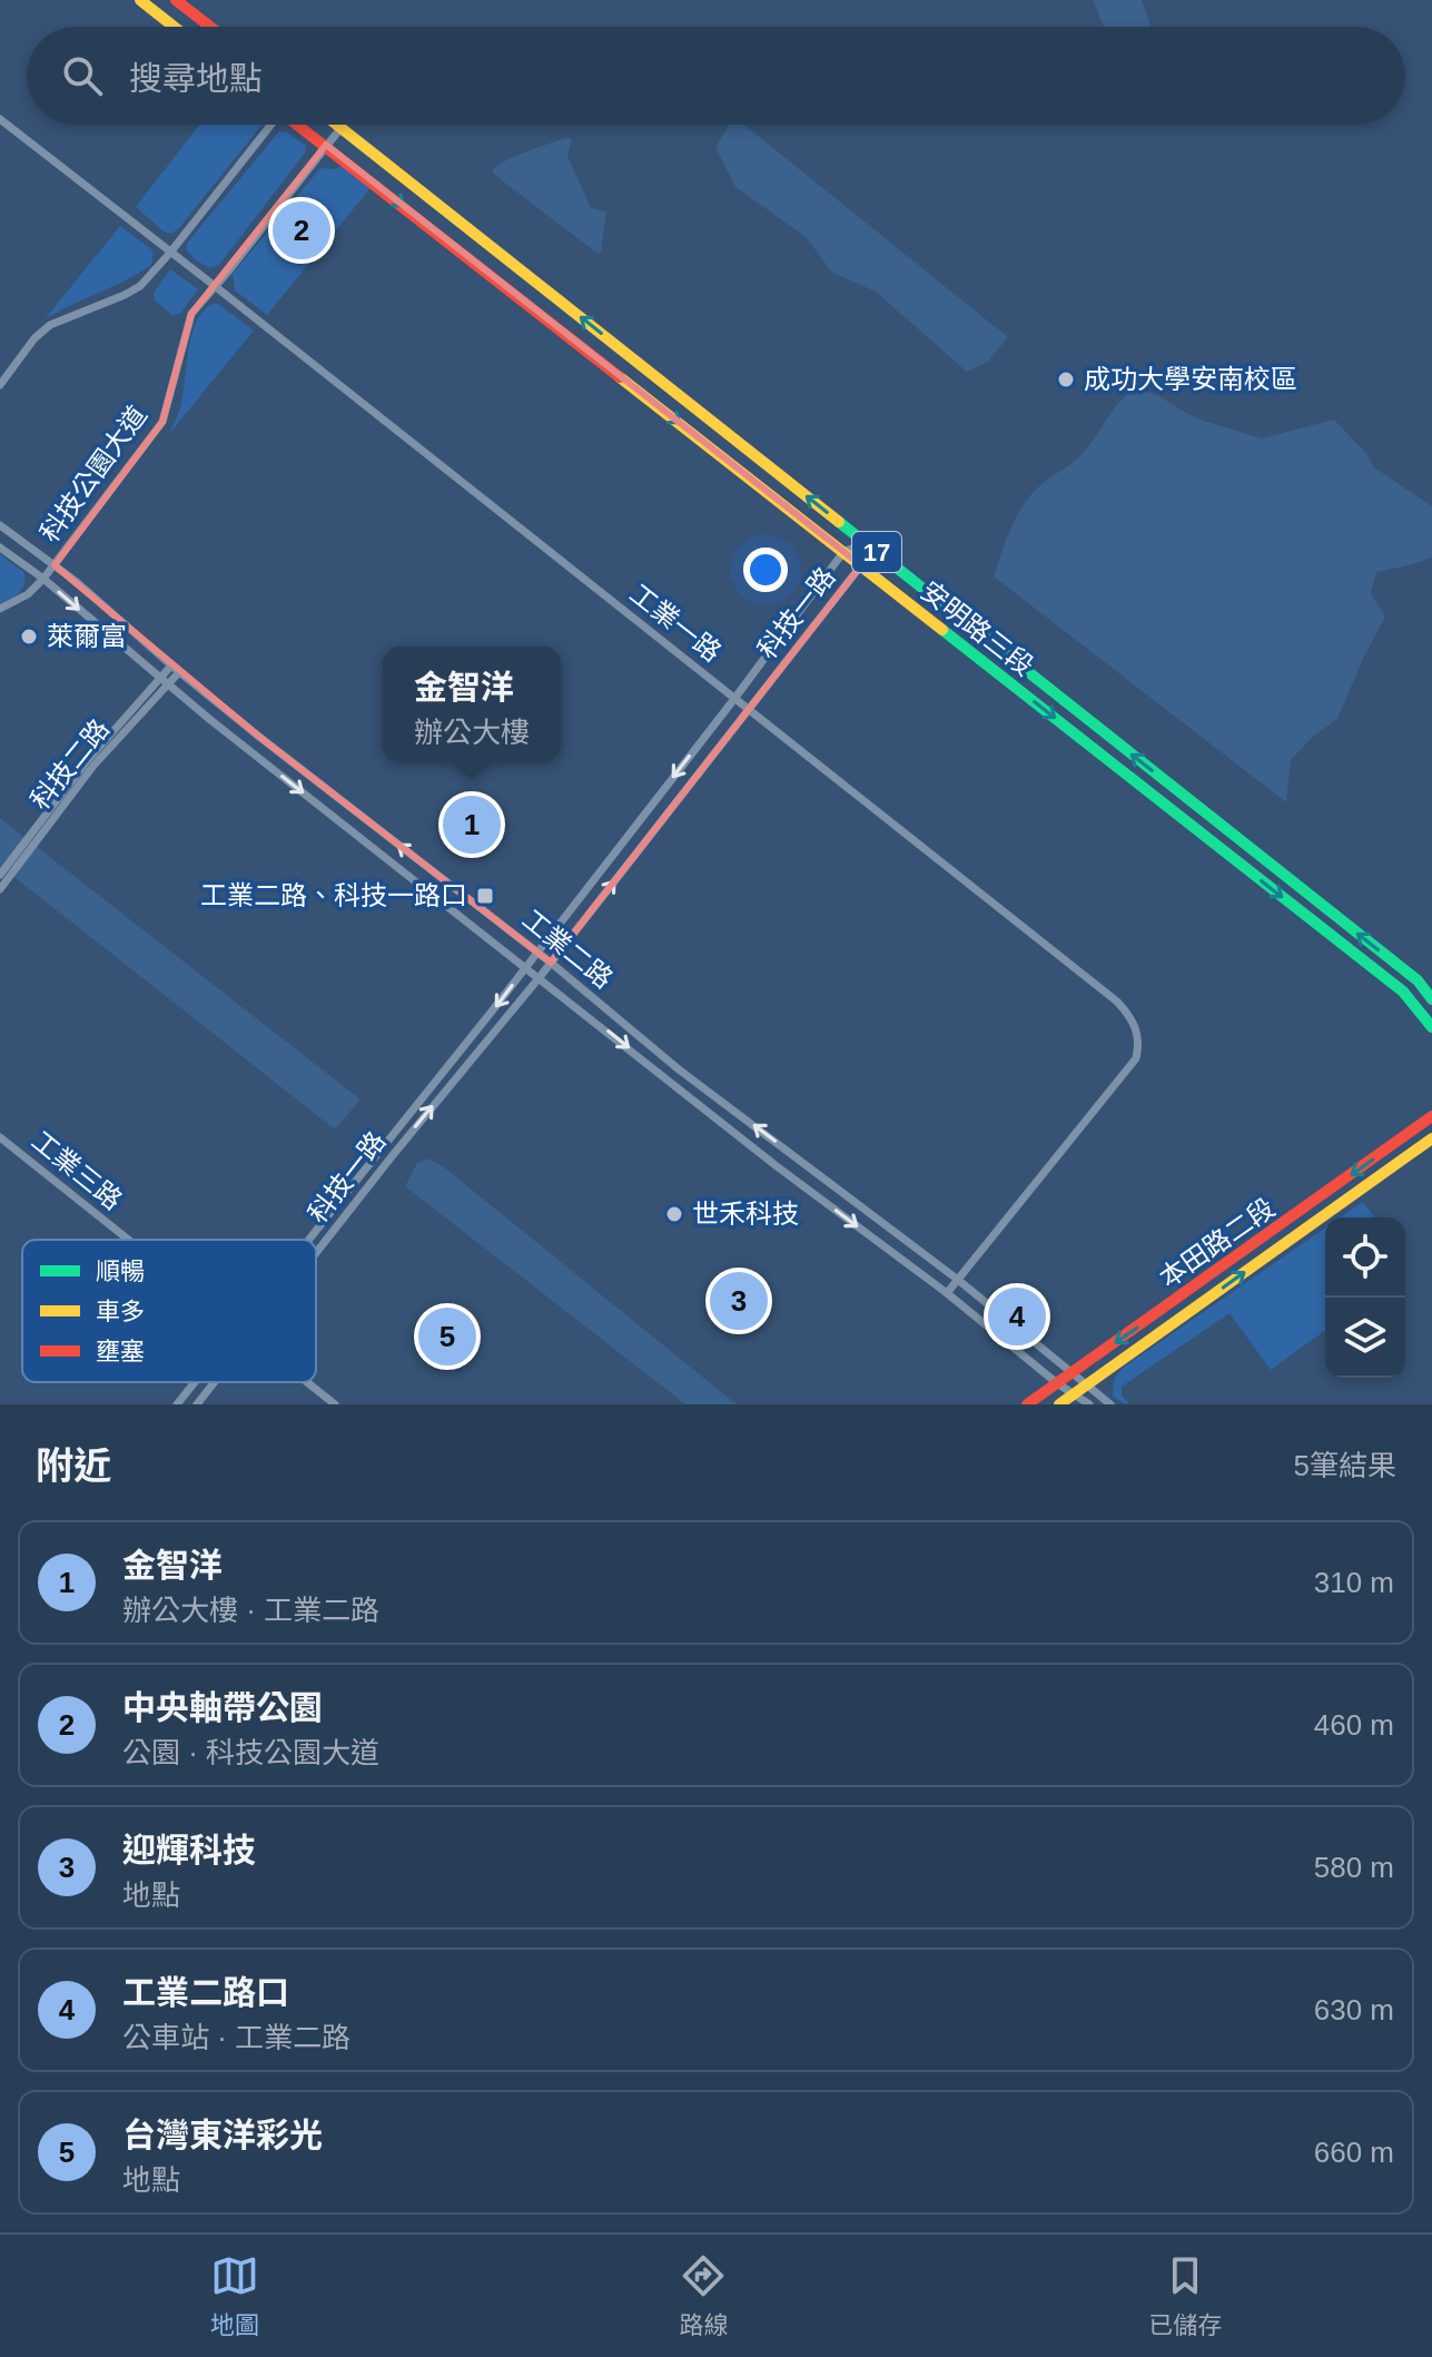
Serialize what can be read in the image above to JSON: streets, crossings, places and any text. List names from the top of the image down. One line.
{"streets":{"main road":["17","安明路三段","本田路二段"],"street":["科技公園大道","科技一路","工業一路","科技二路","工業二路","工業三路"]},"crossings":[["科技公園大道","工業一路"],["科技公園大道","安明路三段"],["科技公園大道","工業二路"],["科技一路","工業一路"],["科技一路","安明路三段"],["科技一路","工業二路"],["工業一路","工業二路"],["科技二路","工業二路"],["工業二路","本田路二段"]],"places":{"other":["成功大學安南校區","萊爾富","世禾科技"],"transit":["工業二路、科技一路口"]},"legend":["順暢","車多","壅塞"],"page":{"search":"搜尋地點","pins":["2","1","3","4","5"],"popup":["金智洋","辦公大樓"],"heading":["附近","5筆結果"],"list":[{"mark":"1","name":"金智洋","note":"辦公大樓 · 工業二路","value":"310 m"},{"mark":"2","name":"中央軸帶公園","note":"公園 · 科技公園大道","value":"460 m"},{"mark":"3","name":"迎輝科技","note":"地點","value":"580 m"},{"mark":"4","name":"工業二路口","note":"公車站 · 工業二路","value":"630 m"},{"mark":"5","name":"台灣東洋彩光","note":"地點","value":"660 m"}],"nav":["地圖","路線","已儲存"]}}
